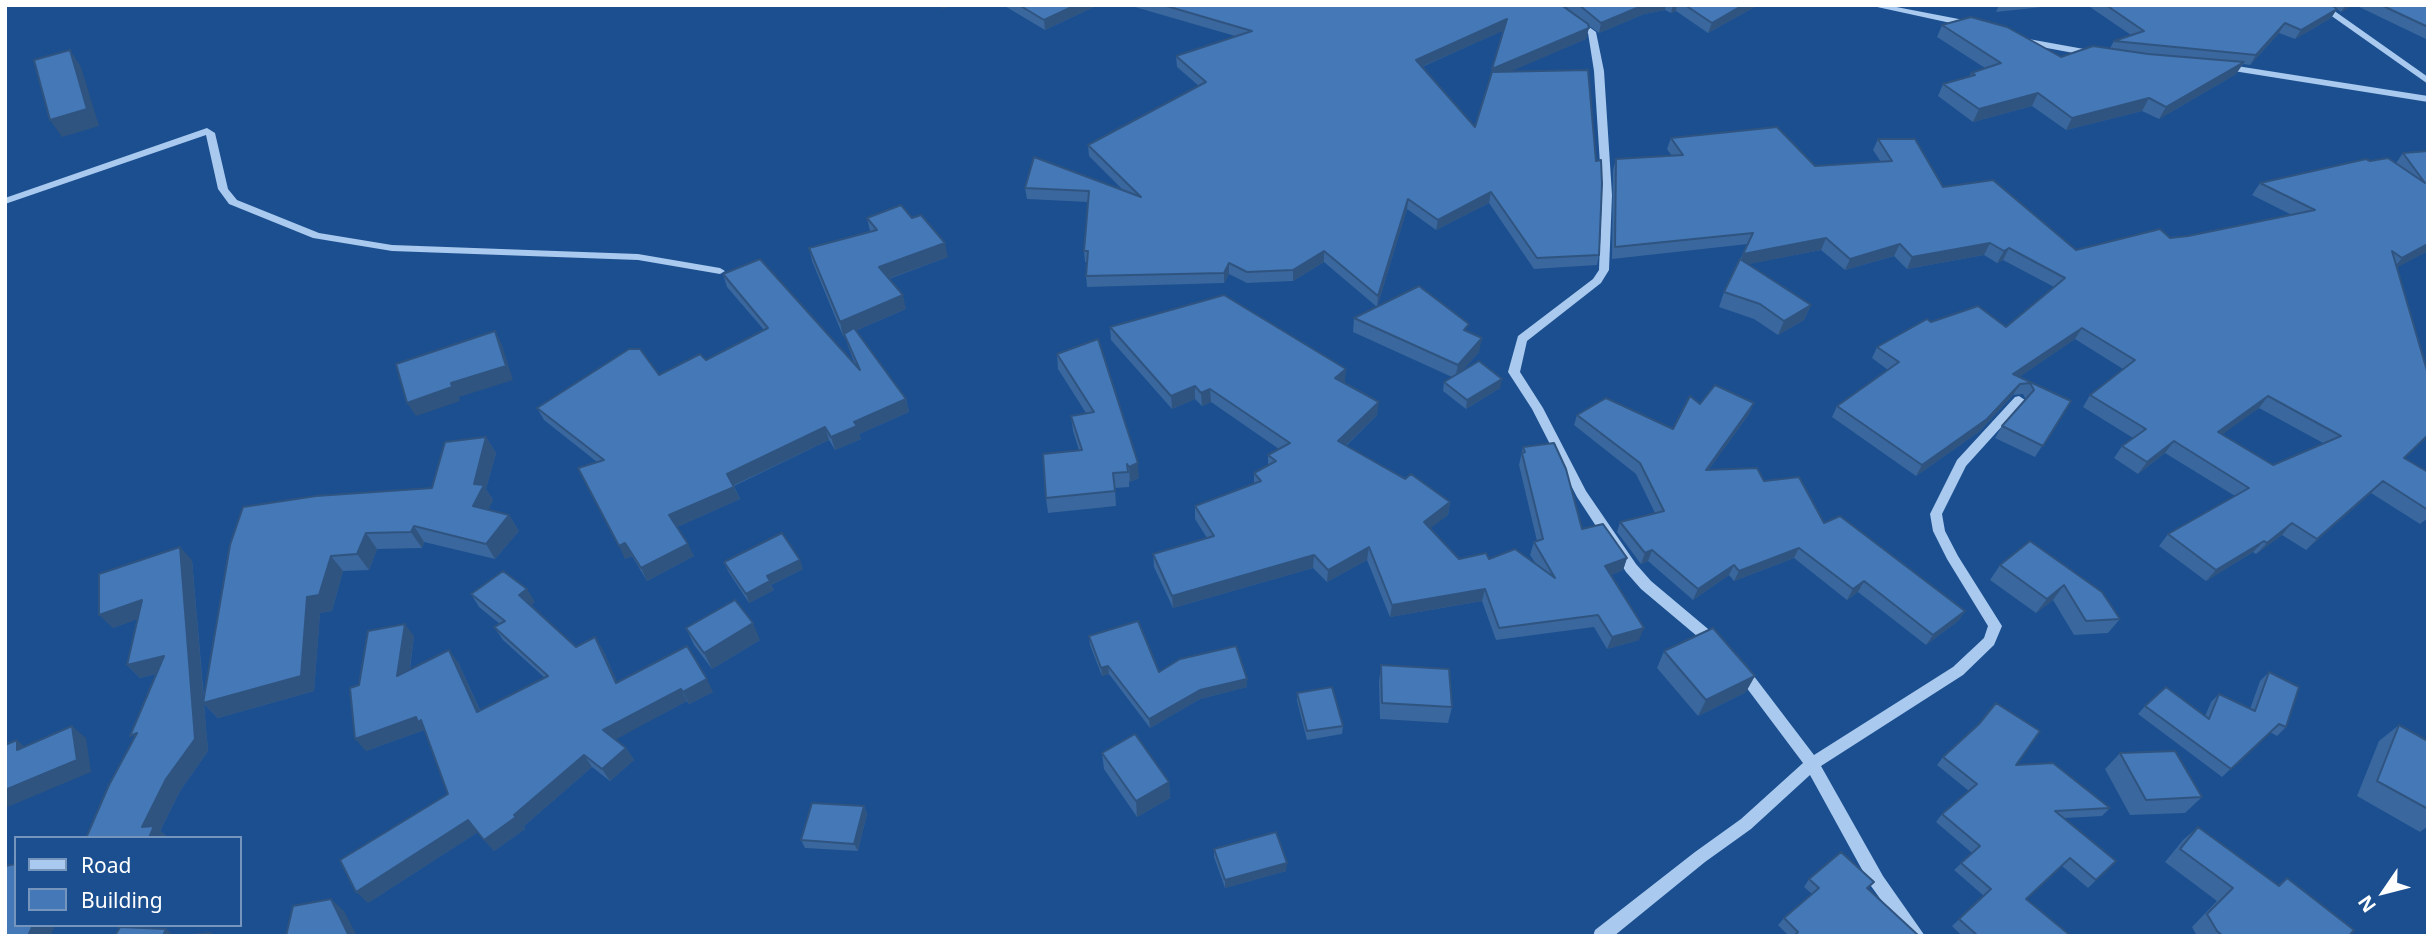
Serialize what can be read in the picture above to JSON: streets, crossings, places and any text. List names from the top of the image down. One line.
{"legend":["Road","Building"],"north":"bottom left"}
